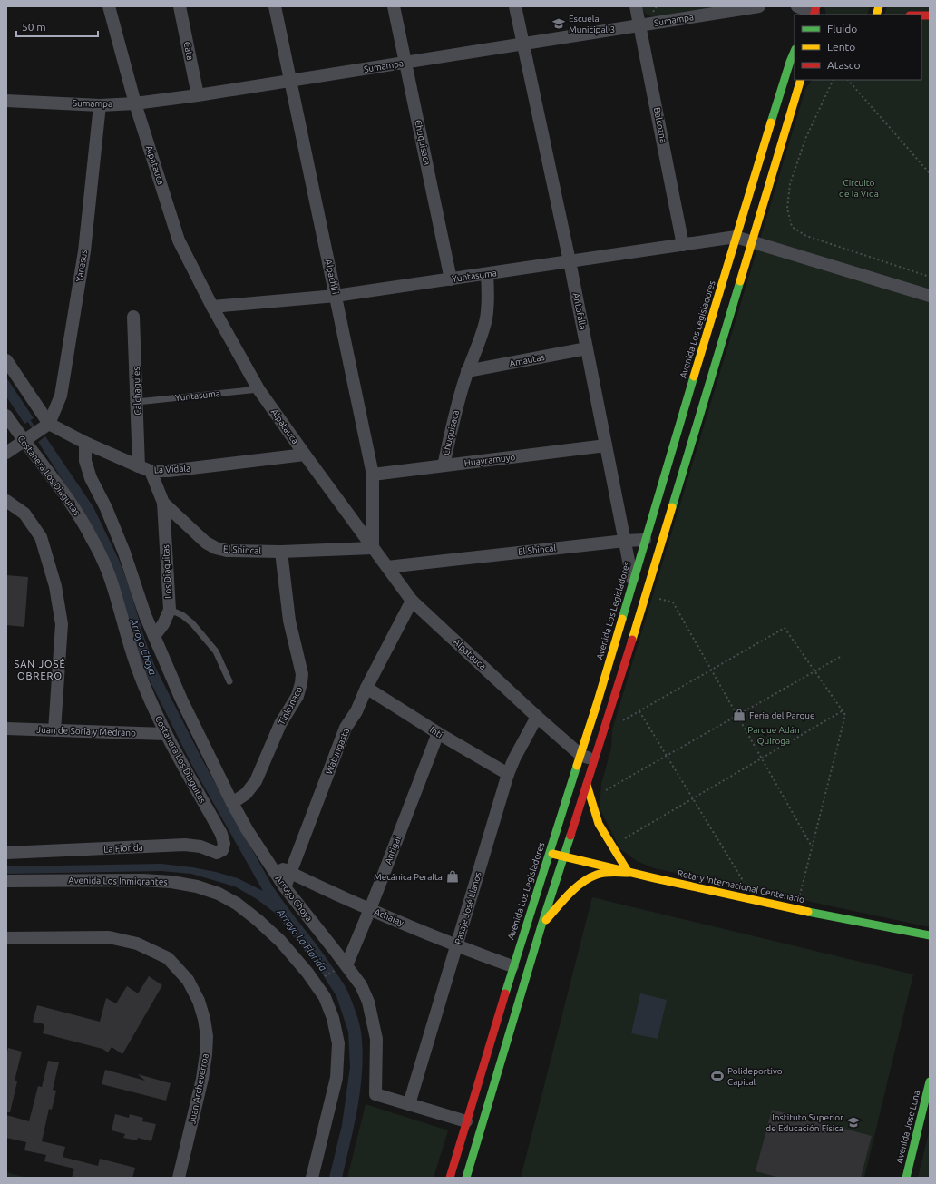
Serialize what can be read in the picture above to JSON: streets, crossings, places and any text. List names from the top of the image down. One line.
{"streets":{"main road":["Avenida Los Legisladores","Rotary Internacional Centenario","Avenida Jose Luna"],"street":["Sumampa","Cata","Balcozna","Chuquisaca","Alpatauca","Yanasus","Yuntasuma","Alpachiri","Antofalla","Amautas","Calchaquíes","Huayramuyo","La Vidala","Costanera Los Diaguitas","El Shincal","Los Diaguitas","Tinkunaco","Juan de Soria y Medrano","Inti","Watungasta","La Florida","Antigal","Avenida Los Inmigrantes","Arroyo Choya","Pasaje José Llanos","Achalay","Juan Archeverroa"]},"crossings":[["Sumampa","Cata"],["Sumampa","Balcozna"],["Sumampa","Chuquisaca"],["Sumampa","Alpatauca"],["Sumampa","Yanasus"],["Sumampa","Alpachiri"],["Sumampa","Antofalla"],["Balcozna","Yuntasuma"],["Chuquisaca","Yuntasuma"],["Chuquisaca","Amautas"],["Chuquisaca","Huayramuyo"],["Alpatauca","Yuntasuma"],["Alpatauca","Alpachiri"],["Alpatauca","Avenida Los Legisladores"],["Alpatauca","La Vidala"],["Alpatauca","El Shincal"],["Alpatauca","Watungasta"],["Alpatauca","Pasaje José Llanos"],["Yanasus","La Vidala"],["Yanasus","Costanera Los Diaguitas"],["Yuntasuma","Alpachiri"],["Yuntasuma","Antofalla"],["Yuntasuma","Avenida Los Legisladores"],["Yuntasuma","Calchaquíes"],["Alpachiri","Huayramuyo"],["Alpachiri","El Shincal"],["Antofalla","Avenida Los Legisladores"],["Antofalla","Amautas"],["Antofalla","Huayramuyo"],["Antofalla","El Shincal"],["Avenida Los Legisladores","El Shincal"],["Avenida Los Legisladores","Rotary Internacional Centenario"],["Avenida Los Legisladores","Achalay"],["Calchaquíes","La Vidala"],["Calchaquíes","El Shincal"],["La Vidala","Costanera Los Diaguitas"],["La Vidala","El Shincal"],["La Vidala","Arroyo Choya"],["Costanera Los Diaguitas","Juan de Soria y Medrano"],["Costanera Los Diaguitas","La Florida"],["El Shincal","Los Diaguitas"],["El Shincal","Tinkunaco"],["Los Diaguitas","Arroyo Choya"],["Tinkunaco","Arroyo Choya"],["Inti","Watungasta"],["Inti","Antigal"],["Inti","Pasaje José Llanos"],["Watungasta","Arroyo Choya"],["Watungasta","Achalay"],["Antigal","Arroyo Choya"],["Antigal","Achalay"],["Arroyo Choya","Pasaje José Llanos"],["Arroyo Choya","Achalay"],["Pasaje José Llanos","Achalay"]],"districts":["SAN JOSÉ OBRERO"],"water":["Arroyo Choya","Arroyo La Florida"],"parks":["Circuito de la Vida","Parque Adán Quiroga"],"places":{"school or university":["Escuela Municipal 3","Instituto Superior de Educación Física"],"shop":["Feria del Parque","Mecánica Peralta"],"sports":["Polideportivo Capital"]},"legend":["Fluido","Lento","Atasco"],"scale_bar":"50 m"}
